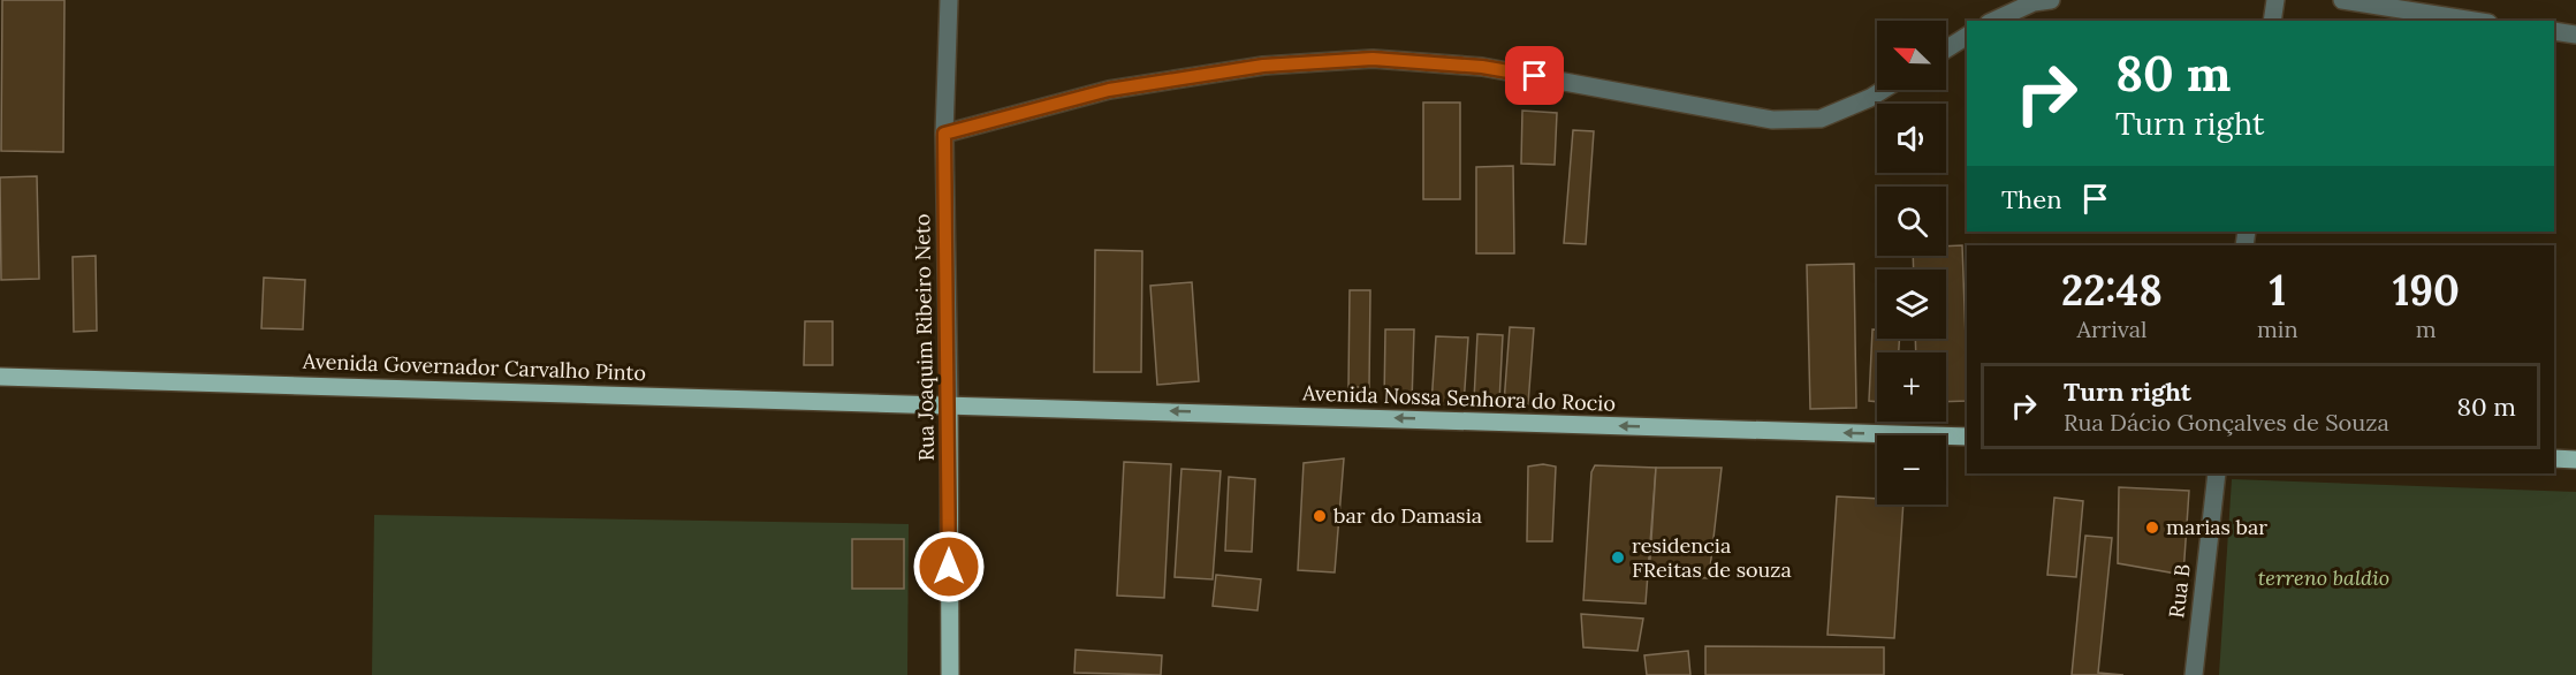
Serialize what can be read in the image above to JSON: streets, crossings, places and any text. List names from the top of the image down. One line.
{"streets":{"main road":["Rua Joaquim Ribeiro Neto","Avenida Governador Carvalho Pinto","Avenida Nossa Senhora do Rocio"],"street":["Rua B"]},"crossings":[["Rua Joaquim Ribeiro Neto","Avenida Governador Carvalho Pinto"],["Rua Joaquim Ribeiro Neto","Avenida Nossa Senhora do Rocio"],["Avenida Governador Carvalho Pinto","Avenida Nossa Senhora do Rocio"]],"one_way":["Avenida Nossa Senhora do Rocio"],"parks":["terreno baldio"],"places":["bar do Damasia","marias bar","residencia FReitas de souza"],"north":"top left","page":{"map_buttons":["+","−"],"turn":["80 m","Turn right"],"then":"Then","eta":["22:48","Arrival","1","min","190","m"],"list":[{"name":"Turn right","note":"Rua Dácio Gonçalves de Souza","value":"80 m"}]}}
